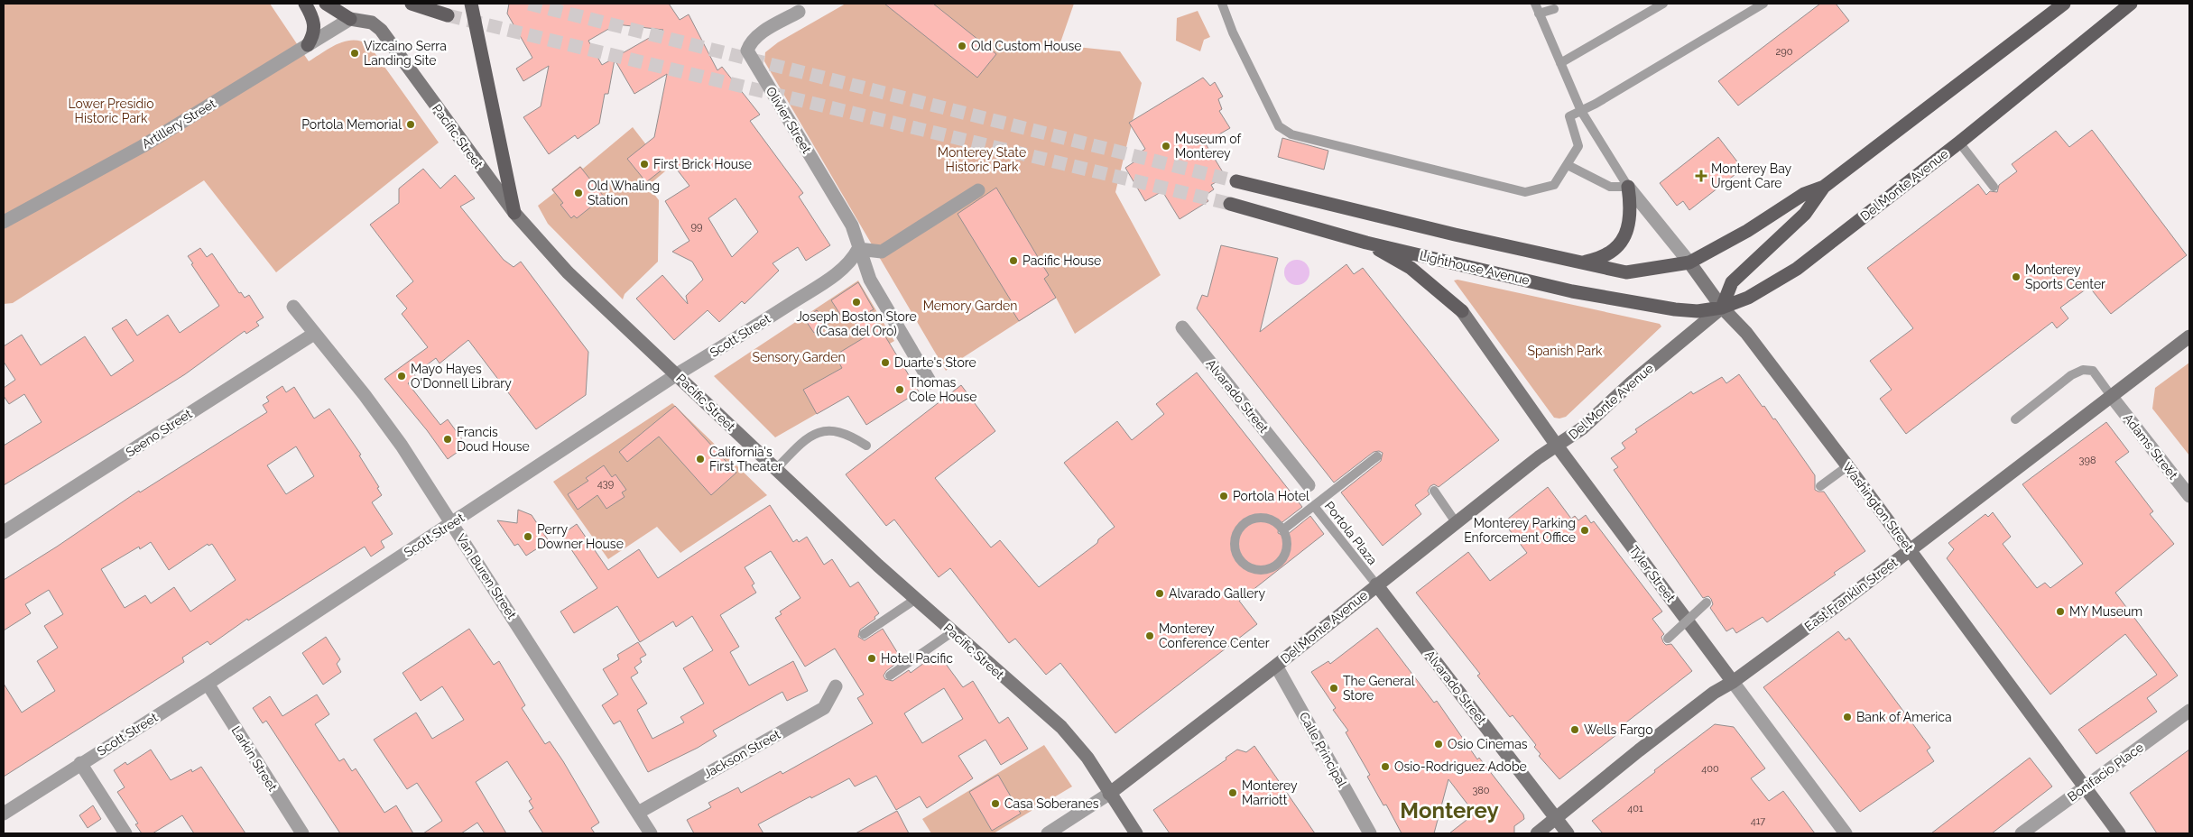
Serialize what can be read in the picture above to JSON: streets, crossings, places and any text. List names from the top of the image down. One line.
{"streets":{"main road":["Pacific Street","Del Monte Avenue","Lighthouse Avenue","Alvarado Street","Washington Street","Tyler Street","East Franklin Street"],"street":["Olivier Street","Artillery Street","Scott Street","Seeno Street","Adams Street","Van Buren Street","Calle Principal","Jackson Street","Larkin Street","Bonifacio Place"],"lane":["Portola Plaza"]},"crossings":[["Olivier Street","Scott Street"],["Artillery Street","Pacific Street"],["Pacific Street","Del Monte Avenue"],["Pacific Street","Scott Street"],["Del Monte Avenue","Lighthouse Avenue"],["Del Monte Avenue","Alvarado Street"],["Del Monte Avenue","Washington Street"],["Del Monte Avenue","Portola Plaza"],["Del Monte Avenue","Tyler Street"],["Del Monte Avenue","Calle Principal"],["Lighthouse Avenue","Washington Street"],["Lighthouse Avenue","Tyler Street"],["Scott Street","Van Buren Street"],["Scott Street","Larkin Street"],["Alvarado Street","Portola Plaza"],["Alvarado Street","East Franklin Street"],["Seeno Street","Van Buren Street"],["Adams Street","East Franklin Street"],["Washington Street","East Franklin Street"],["Washington Street","Bonifacio Place"],["Tyler Street","East Franklin Street"],["Van Buren Street","Jackson Street"]],"districts":["Monterey"],"parks":["Lower Presidio Historic Park","Monterey State Historic Park","Memory Garden","Spanish Park","Sensory Garden"],"places":{"other":["Old Custom House","Vizcaino Serra Landing Site","Portola Memorial","Museum of Monterey","First Brick House","Old Whaling Station","Pacific House","Monterey Sports Center","Joseph Boston Store (Casa del Oro)","Duarte's Store","Mayo Hayes O'Donnell Library","Thomas Cole House","Francis Doud House","California's First Theater","Portola Hotel","Monterey Parking Enforcement Office","Perry Downer House","Alvarado Gallery","MY Museum","Monterey Conference Center","Hotel Pacific","The General Store","Bank of America","Wells Fargo","Osio Cinemas","Osio-Rodriguez Adobe","Monterey Marriott","Casa Soberanes"],"health":["Monterey Bay Urgent Care"]},"house_numbers":["290","99","398","439","400","380","401","417"]}
